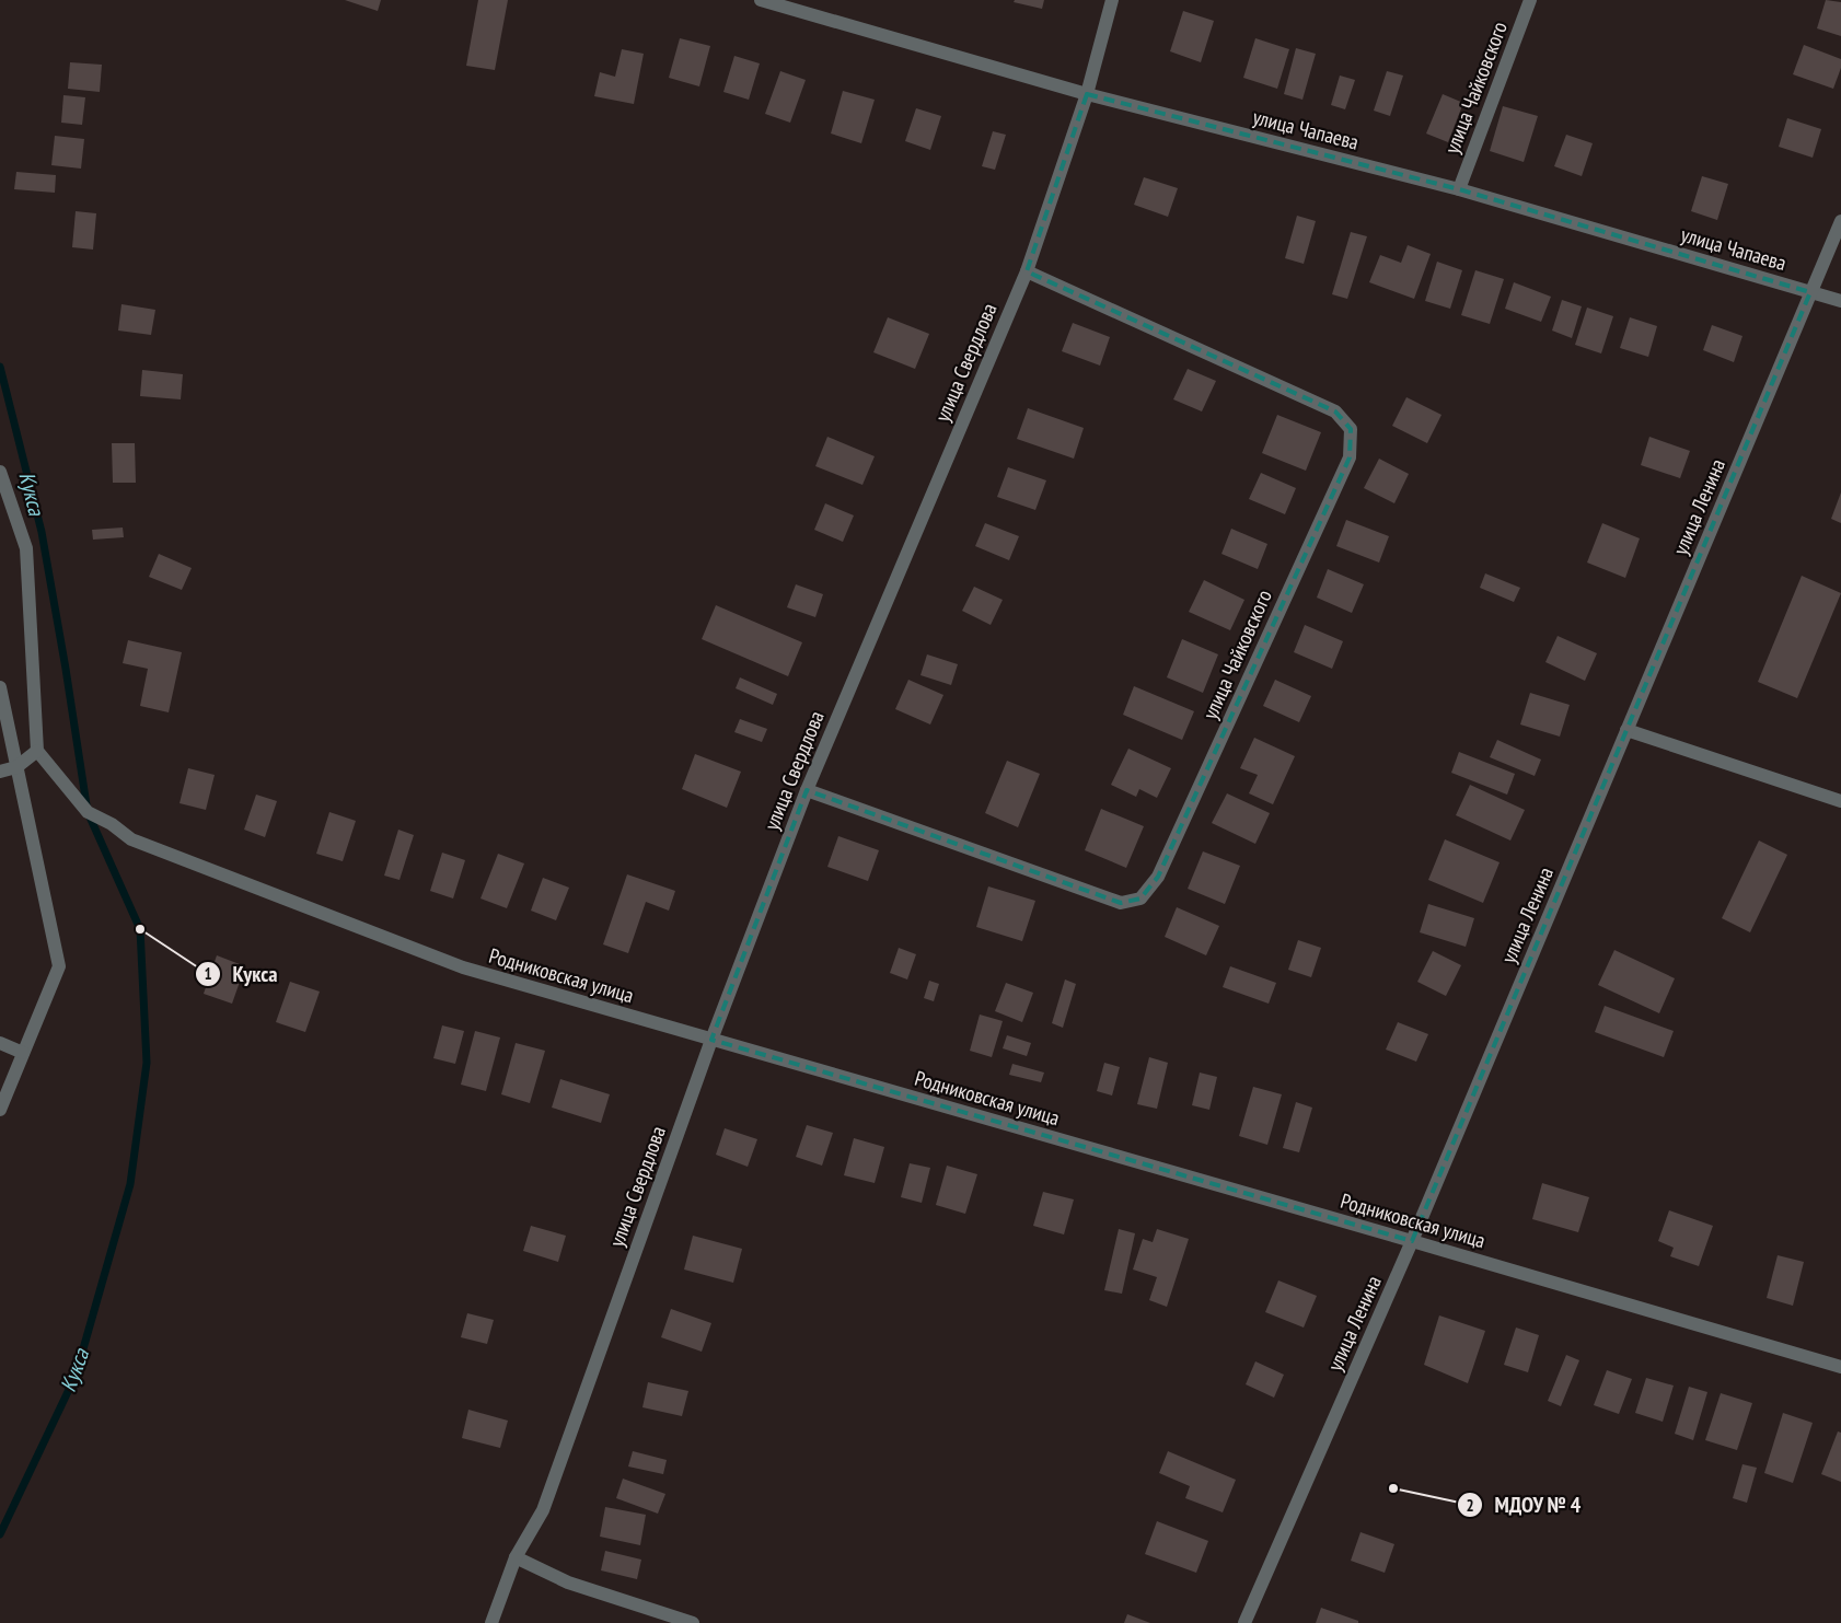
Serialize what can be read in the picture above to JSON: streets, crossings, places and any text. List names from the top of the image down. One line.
{"streets":{"street":["улица Чайковского","улица Чапаева","улица Свердлова","улица Ленина","Родниковская улица"]},"crossings":[["улица Чайковского","улица Чапаева"],["улица Чайковского","улица Свердлова"],["улица Чапаева","улица Свердлова"],["улица Чапаева","улица Ленина"],["улица Свердлова","Родниковская улица"],["улица Ленина","Родниковская улица"]],"water":["Кукса"],"places":["Кукса","МДОУ № 4"]}
